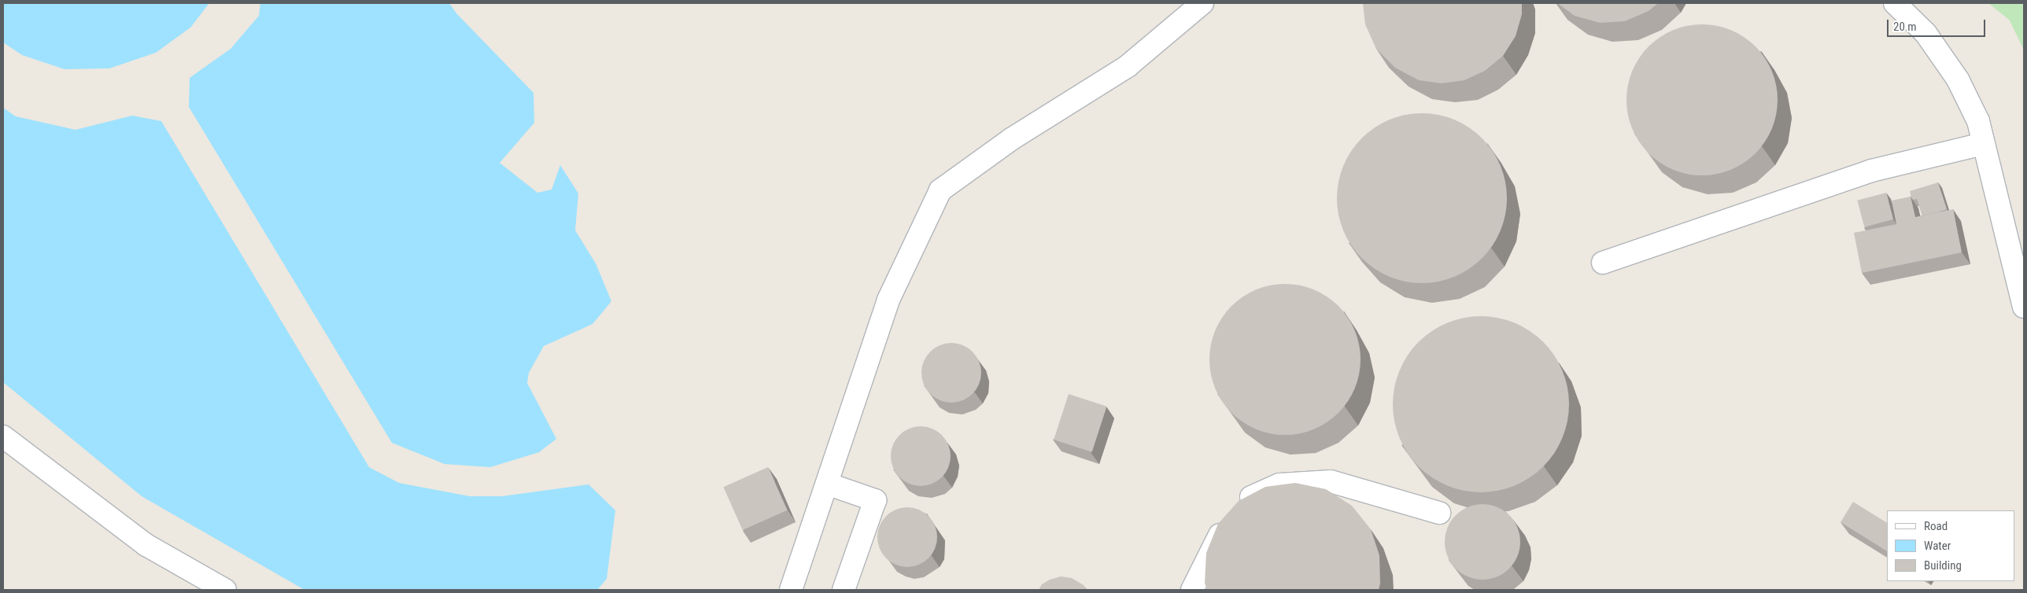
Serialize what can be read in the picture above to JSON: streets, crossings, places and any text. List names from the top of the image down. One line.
{"legend":["Road","Water","Building"],"scale_bar":"20 m"}
